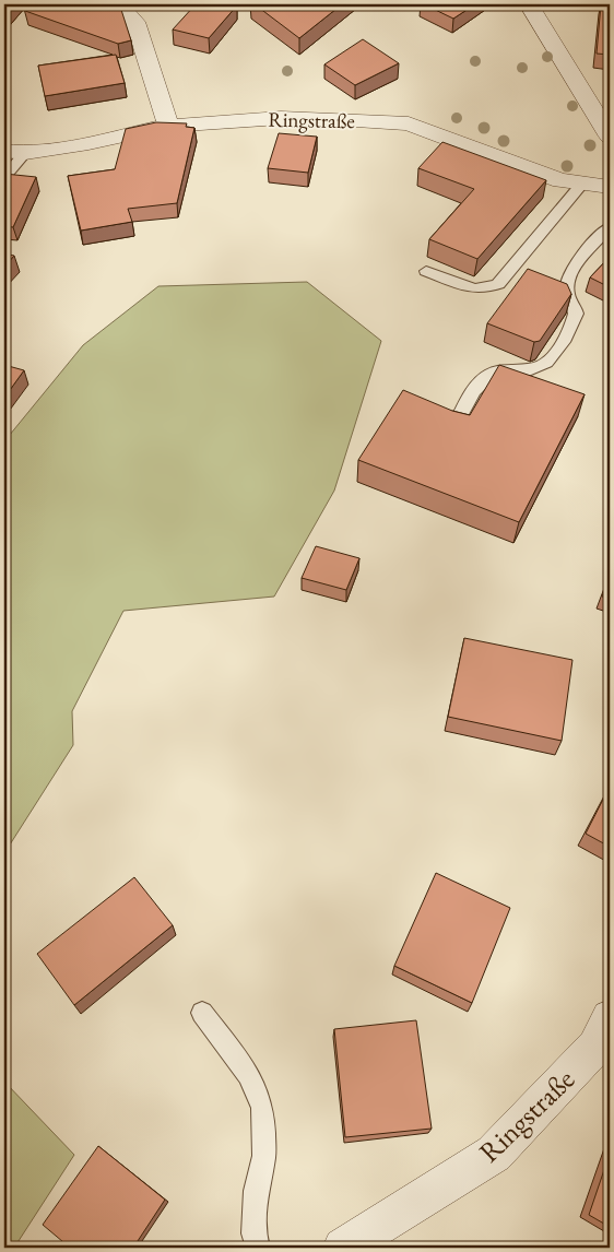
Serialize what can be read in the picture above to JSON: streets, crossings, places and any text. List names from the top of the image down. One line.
{"streets":{"street":["Ringstraße"]}}
